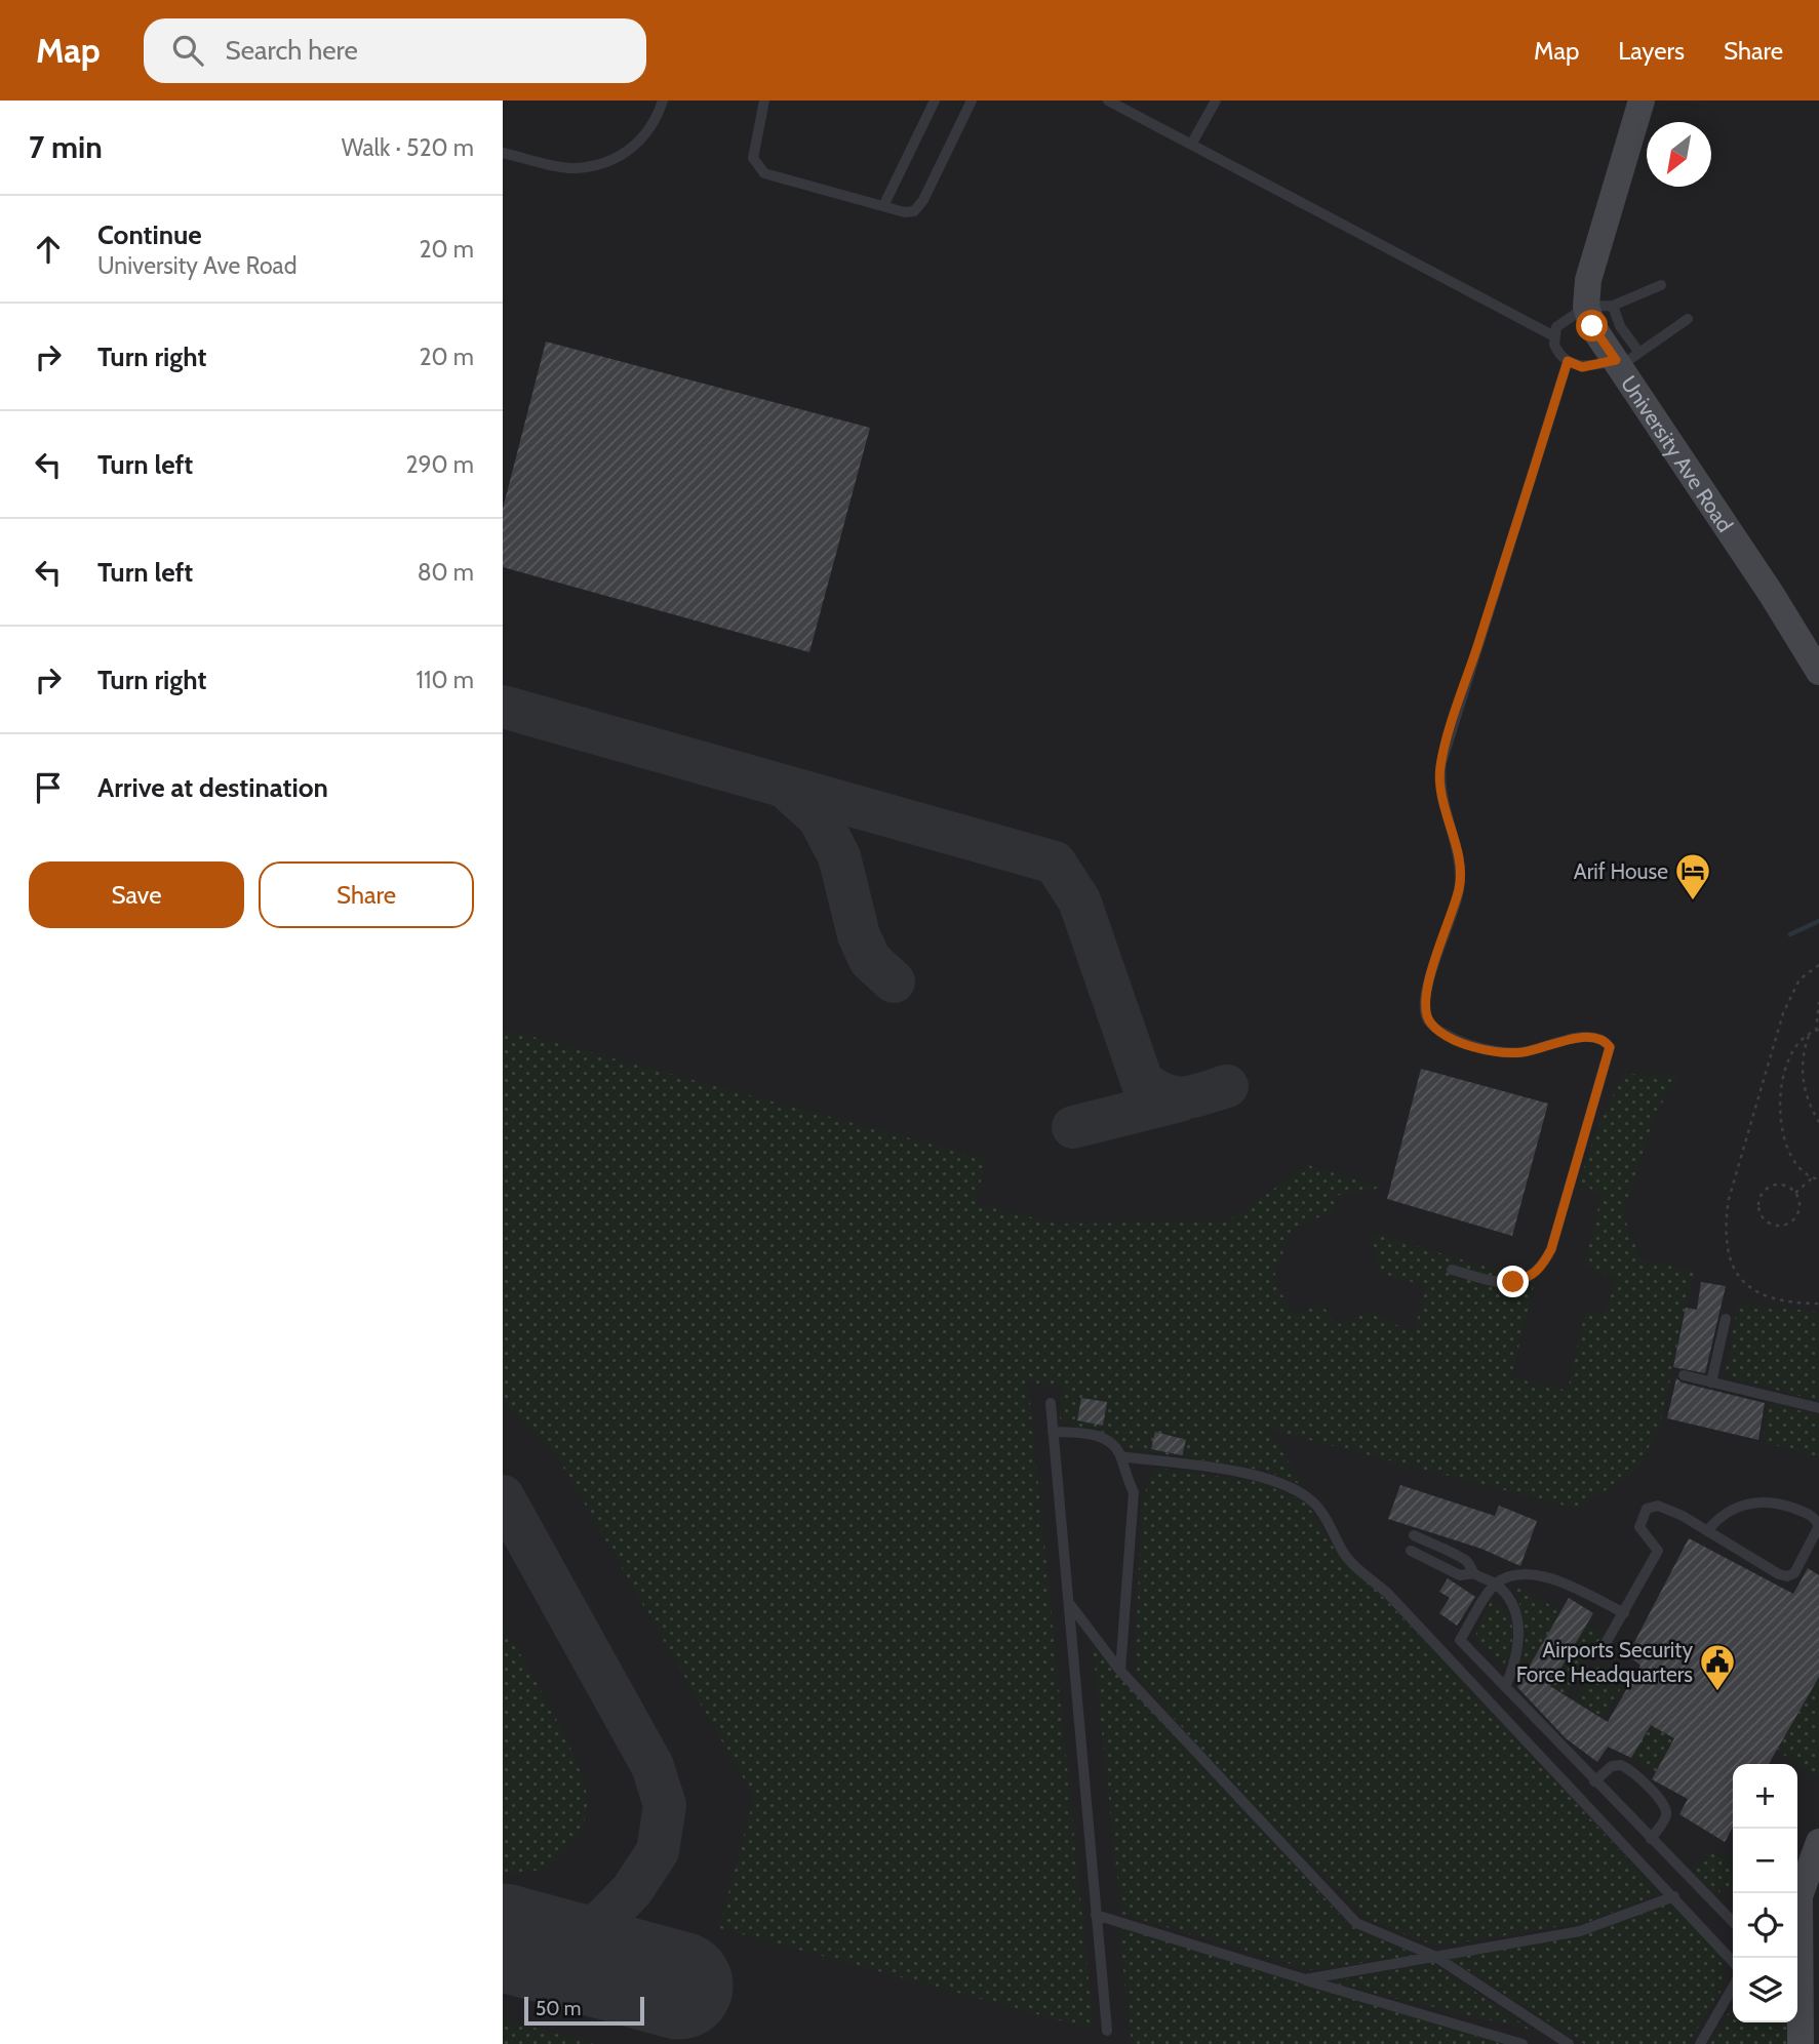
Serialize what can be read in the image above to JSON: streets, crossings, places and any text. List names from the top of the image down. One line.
{"streets":{"street":["University Ave Road"]},"places":{"hotel":["Arif House"],"public building":["Airports Security Force Headquarters"]},"scale_bar":"50 m","north":"bottom left","page":{"header":"Map","search":"Search here","nav":["Map","Layers","Share"],"heading":["7 min","Walk · 520 m"],"list":[["Continue","University Ave Road","20 m"],["Turn right","20 m"],["Turn left","290 m"],["Turn left","80 m"],["Turn right","110 m"],"Arrive at destination"],"buttons":["Save","Share"],"map_buttons":["+","−"],"scale":"50 m"}}
